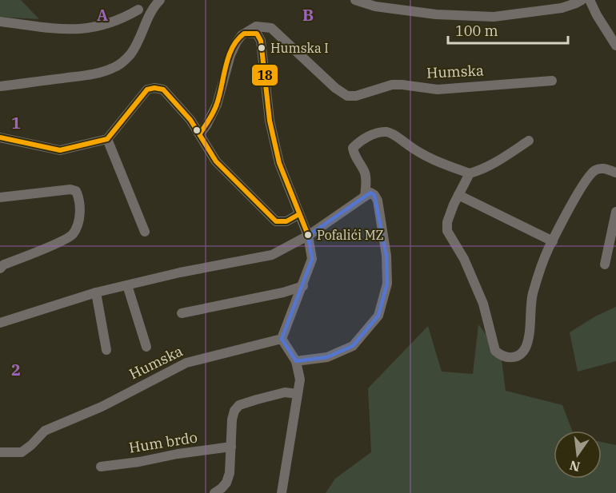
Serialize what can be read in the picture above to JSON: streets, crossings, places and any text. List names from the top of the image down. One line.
{"streets":{"street":["Humska","Hum brdo"]},"places":["Humska I","Pofalići MZ"],"lines":["transit line 18"],"scale_bar":"100 m","north":"bottom","grid":{"columns":["A","B"],"rows":["1","2"]}}
